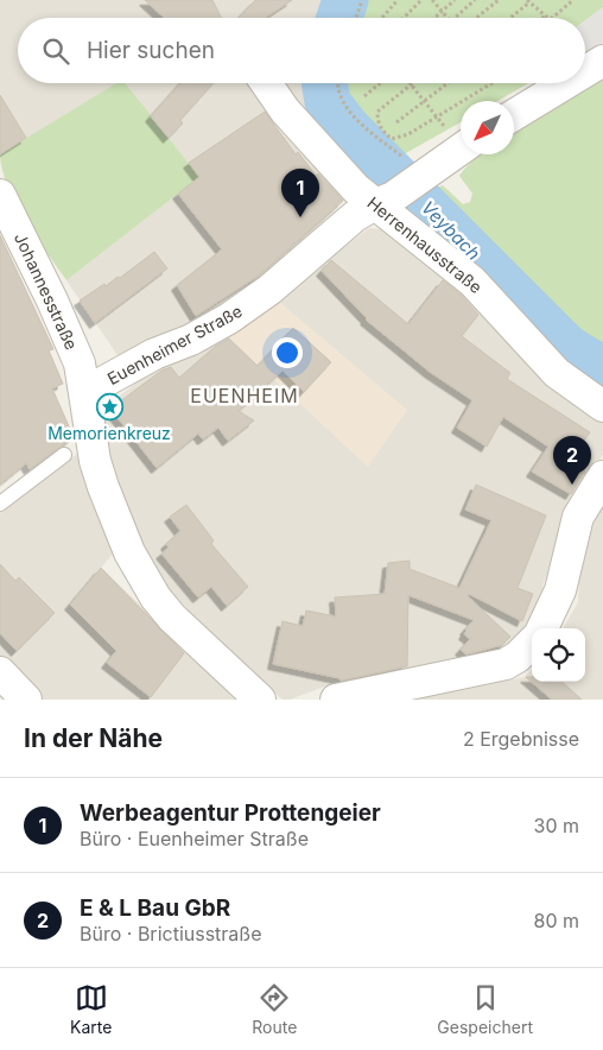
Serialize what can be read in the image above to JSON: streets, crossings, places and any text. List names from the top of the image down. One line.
{"streets":{"street":["Herrenhausstraße","Johannesstraße","Euenheimer Straße"]},"crossings":[["Herrenhausstraße","Euenheimer Straße"],["Johannesstraße","Euenheimer Straße"]],"districts":["EUENHEIM"],"water":["Veybach"],"places":{"place":["Memorienkreuz"]},"north":"bottom left","page":{"search":"Hier suchen","pins":["1","2"],"heading":["In der Nähe","2 Ergebnisse"],"list":[{"mark":"1","name":"Werbeagentur Prottengeier","note":"Büro · Euenheimer Straße","value":"30 m"},{"mark":"2","name":"E & L Bau GbR","note":"Büro · Brictiusstraße","value":"80 m"}],"nav":["Karte","Route","Gespeichert"]}}
